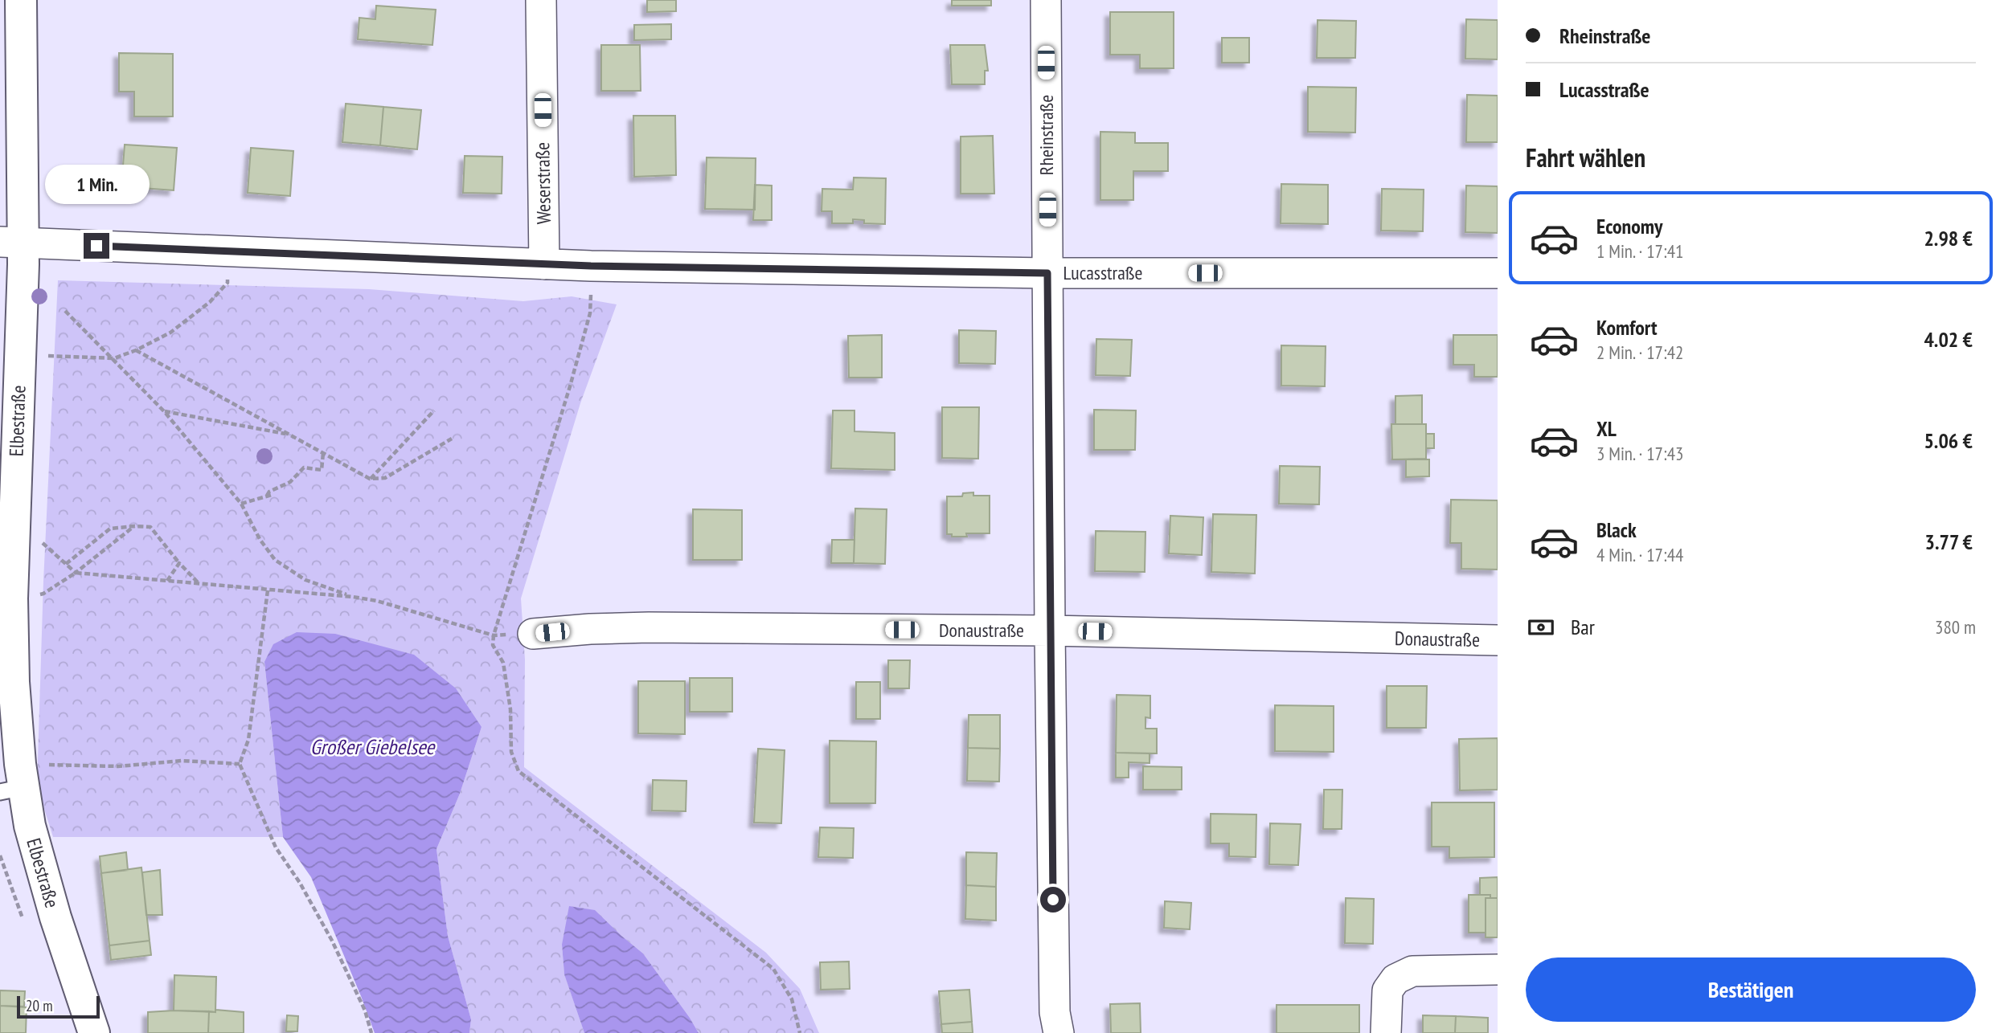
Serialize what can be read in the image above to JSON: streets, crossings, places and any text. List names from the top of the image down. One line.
{"streets":{"street":["Rheinstraße","Weserstraße","Lucasstraße","Elbestraße","Donaustraße"]},"crossings":[["Rheinstraße","Lucasstraße"],["Rheinstraße","Donaustraße"],["Weserstraße","Lucasstraße"],["Lucasstraße","Elbestraße"]],"water":["Großer Giebelsee"],"scale_bar":"20 m","page":{"banner":["Rheinstraße","Lucasstraße"],"heading":"Fahrt wählen","bubble":"1 Min.","list":[{"name":"Economy","note":"1 Min. · 17:41","value":"2.98 €"},{"name":"Komfort","note":"2 Min. · 17:42","value":"4.02 €"},{"name":"XL","note":"3 Min. · 17:43","value":"5.06 €"},{"name":"Black","note":"4 Min. · 17:44","value":"3.77 €"}],"pay":["Bar","380 m"],"buttons":"Bestätigen","scale":"20 m"}}
